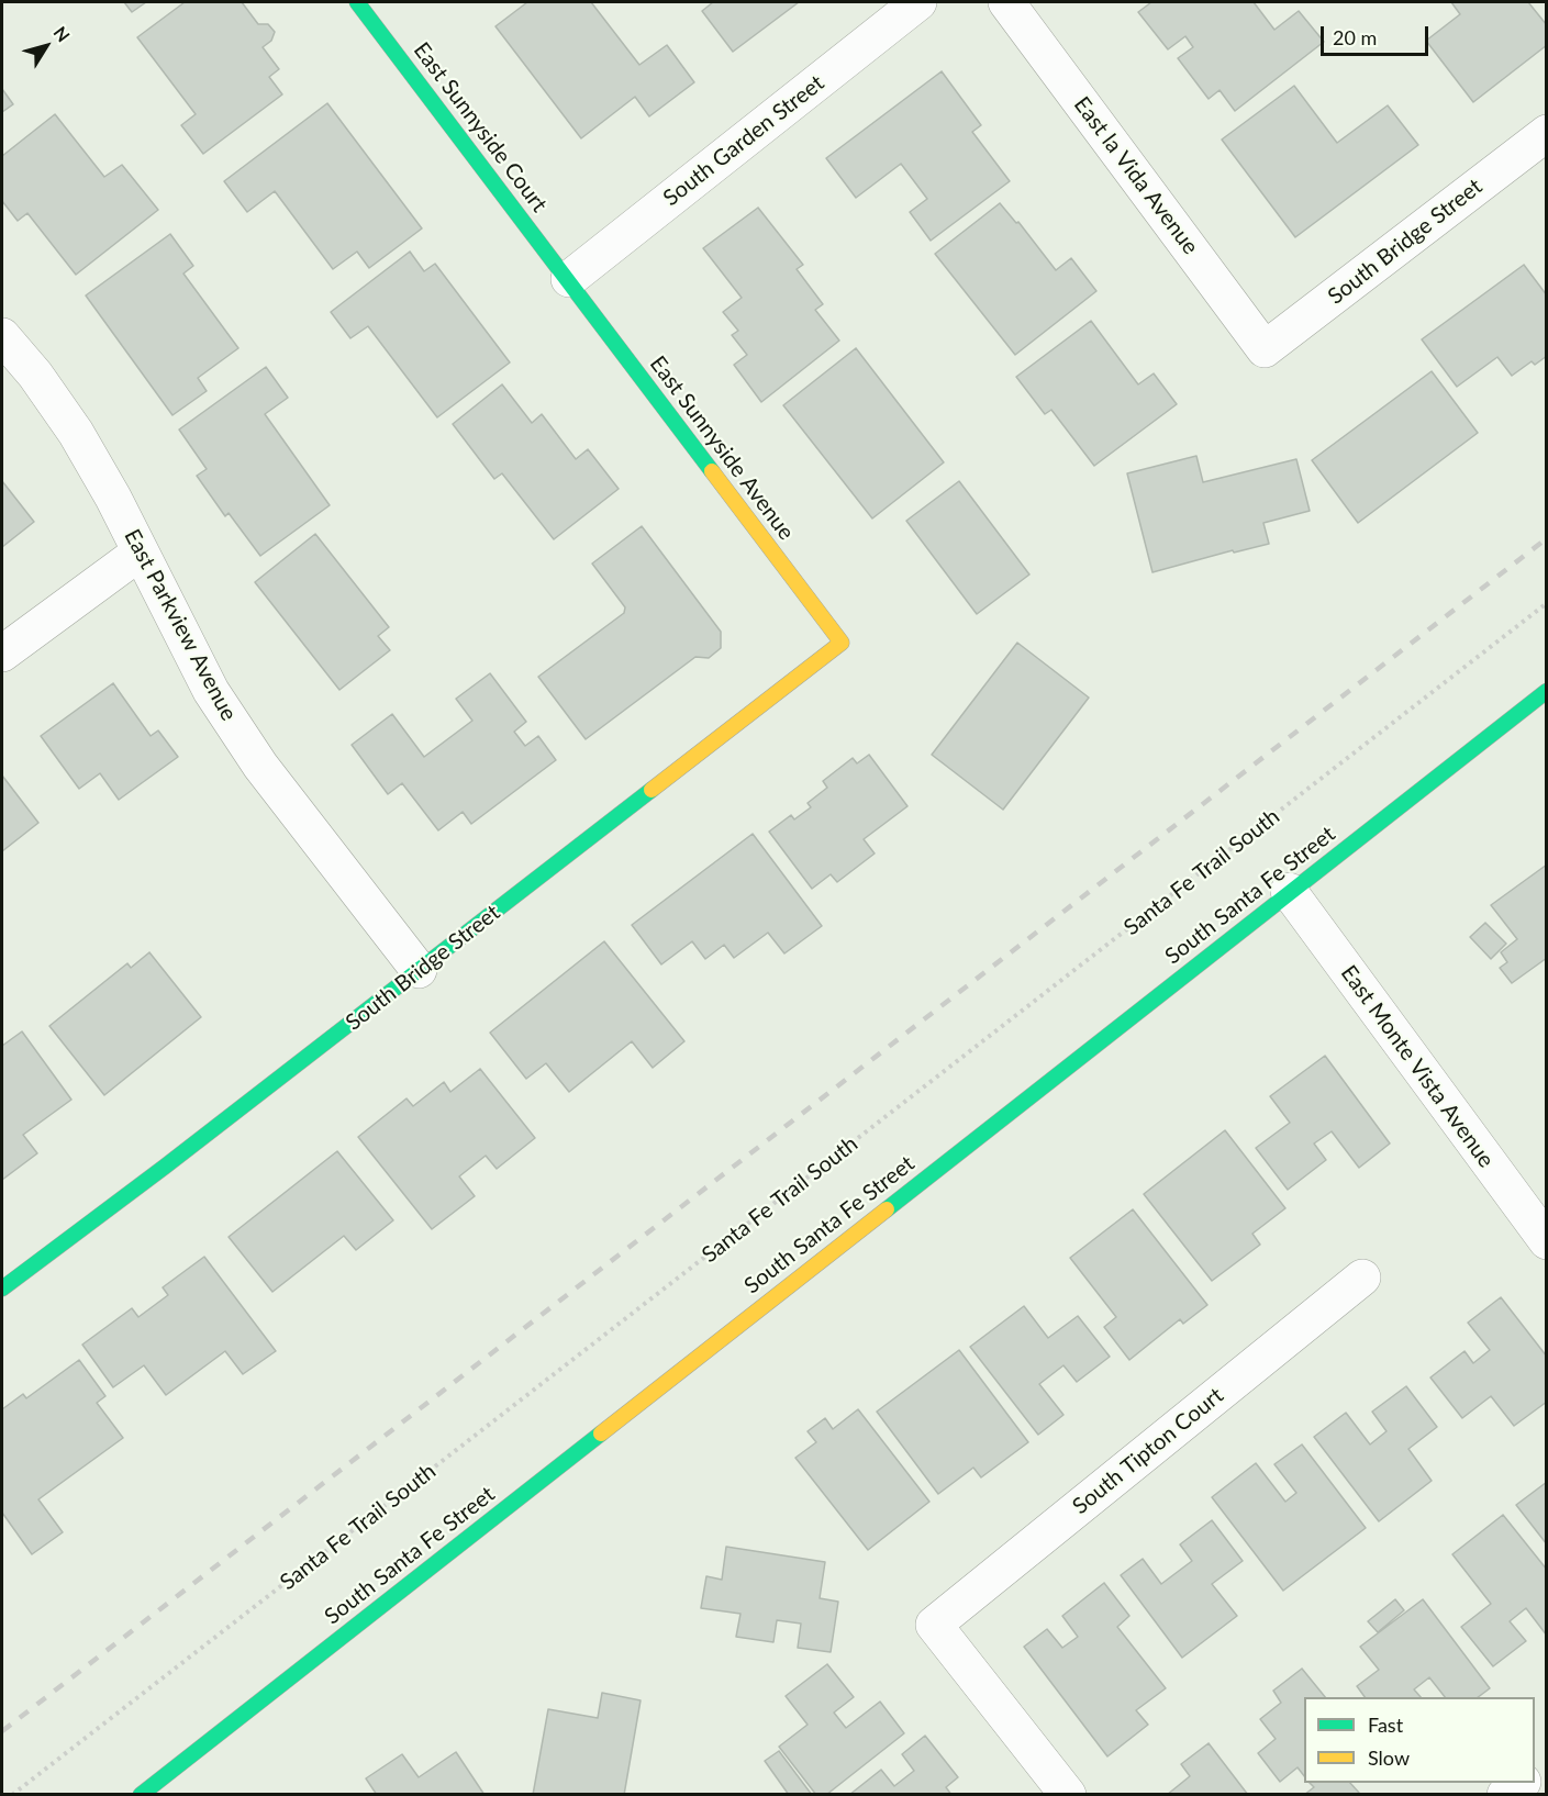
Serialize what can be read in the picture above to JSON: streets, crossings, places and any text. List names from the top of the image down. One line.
{"streets":{"street":["East Sunnyside Court","South Garden Street","East la Vida Avenue","South Bridge Street","East Sunnyside Avenue","East Parkview Avenue","South Santa Fe Street","East Monte Vista Avenue","South Tipton Court"],"path":["Santa Fe Trail South"]},"crossings":[["East Sunnyside Court","South Garden Street"],["East Sunnyside Court","East Sunnyside Avenue"],["South Garden Street","East Sunnyside Avenue"],["East la Vida Avenue","South Bridge Street"],["South Bridge Street","East Sunnyside Avenue"],["South Bridge Street","East Parkview Avenue"],["South Santa Fe Street","East Monte Vista Avenue"]],"legend":["Fast","Slow"],"scale_bar":"20 m","north":"top right"}
